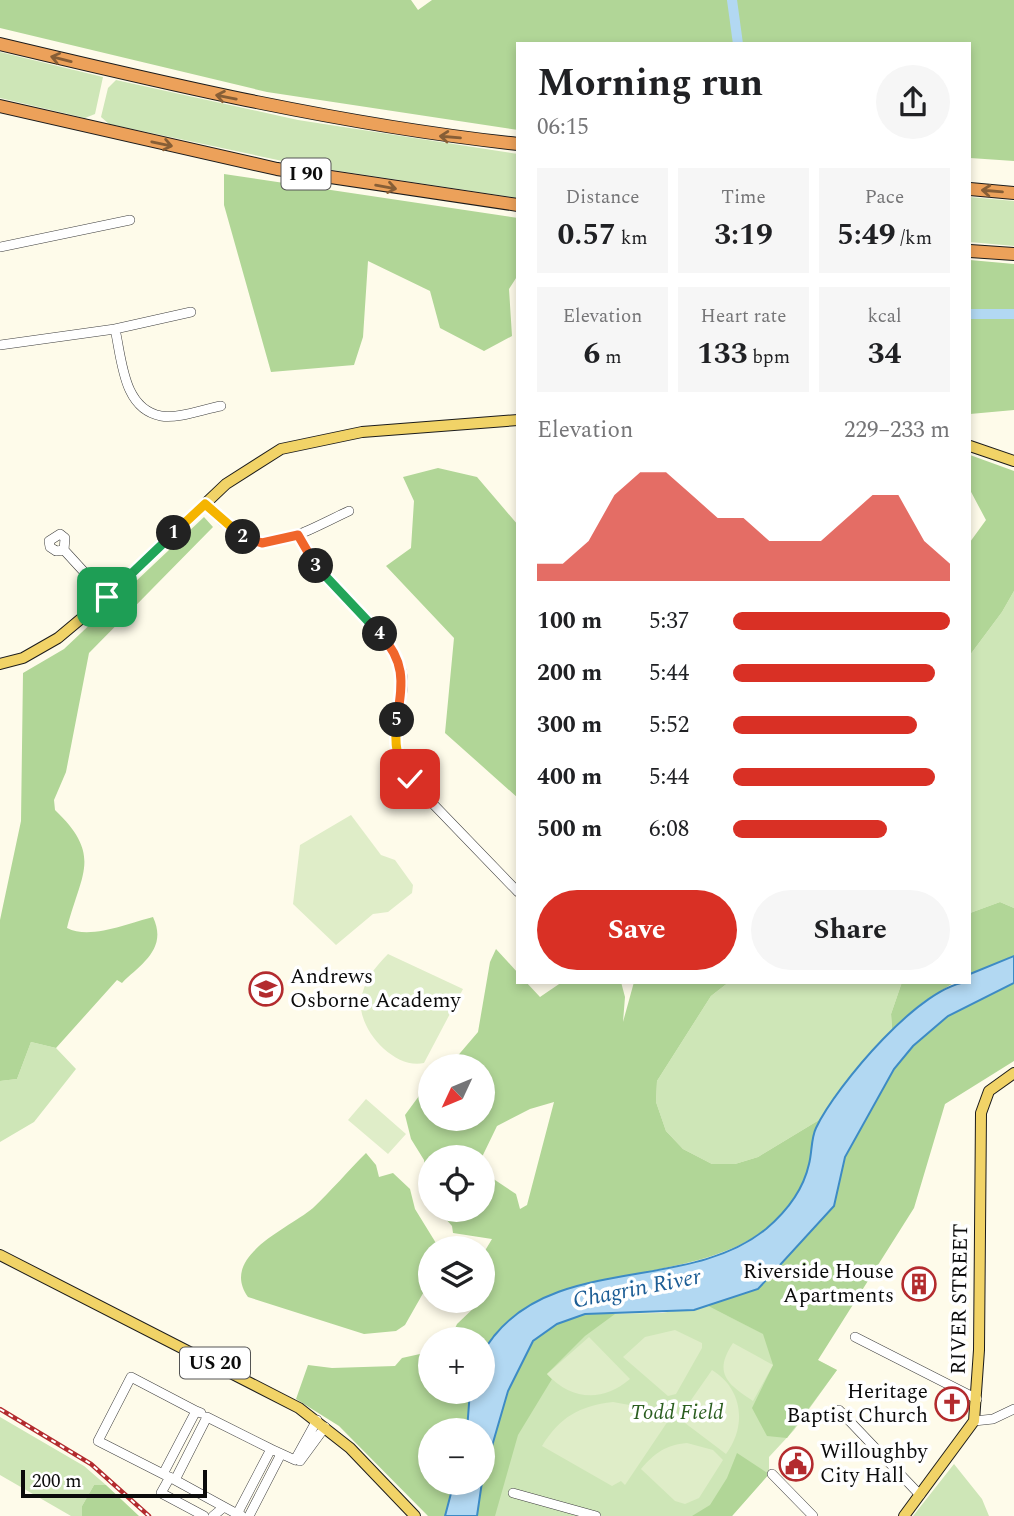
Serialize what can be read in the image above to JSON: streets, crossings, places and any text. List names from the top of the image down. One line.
{"streets":{"highway":["I 90"],"main road":["RIVER STREET","US 20"]},"water":["Chagrin River"],"parks":["Todd Field"],"places":{"school or university":["Andrews Osborne Academy"],"building":["Riverside House Apartments"],"church":["Heritage Baptist Church"],"public building":["Willoughby City Hall"]},"scale_bar":"200 m","north":"bottom left","page":{"heading":["Morning run","06:15"],"stats":[["Distance","0.57 km"],["Time","3:19"],["Pace","5:49 /km"],["Elevation","6 m"],["Heart rate","133 bpm"],["kcal","34"]],"chart":["Elevation","229–233 m"],"pins":["1","2","3","4","5"],"list":[{"name":"100 m","note":"5:37"},{"name":"200 m","note":"5:44"},{"name":"300 m","note":"5:52"},{"name":"400 m","note":"5:44"},{"name":"500 m","note":"6:08"}],"buttons":["Save","Share"],"map_buttons":["+","−"],"scale":"200 m"}}
